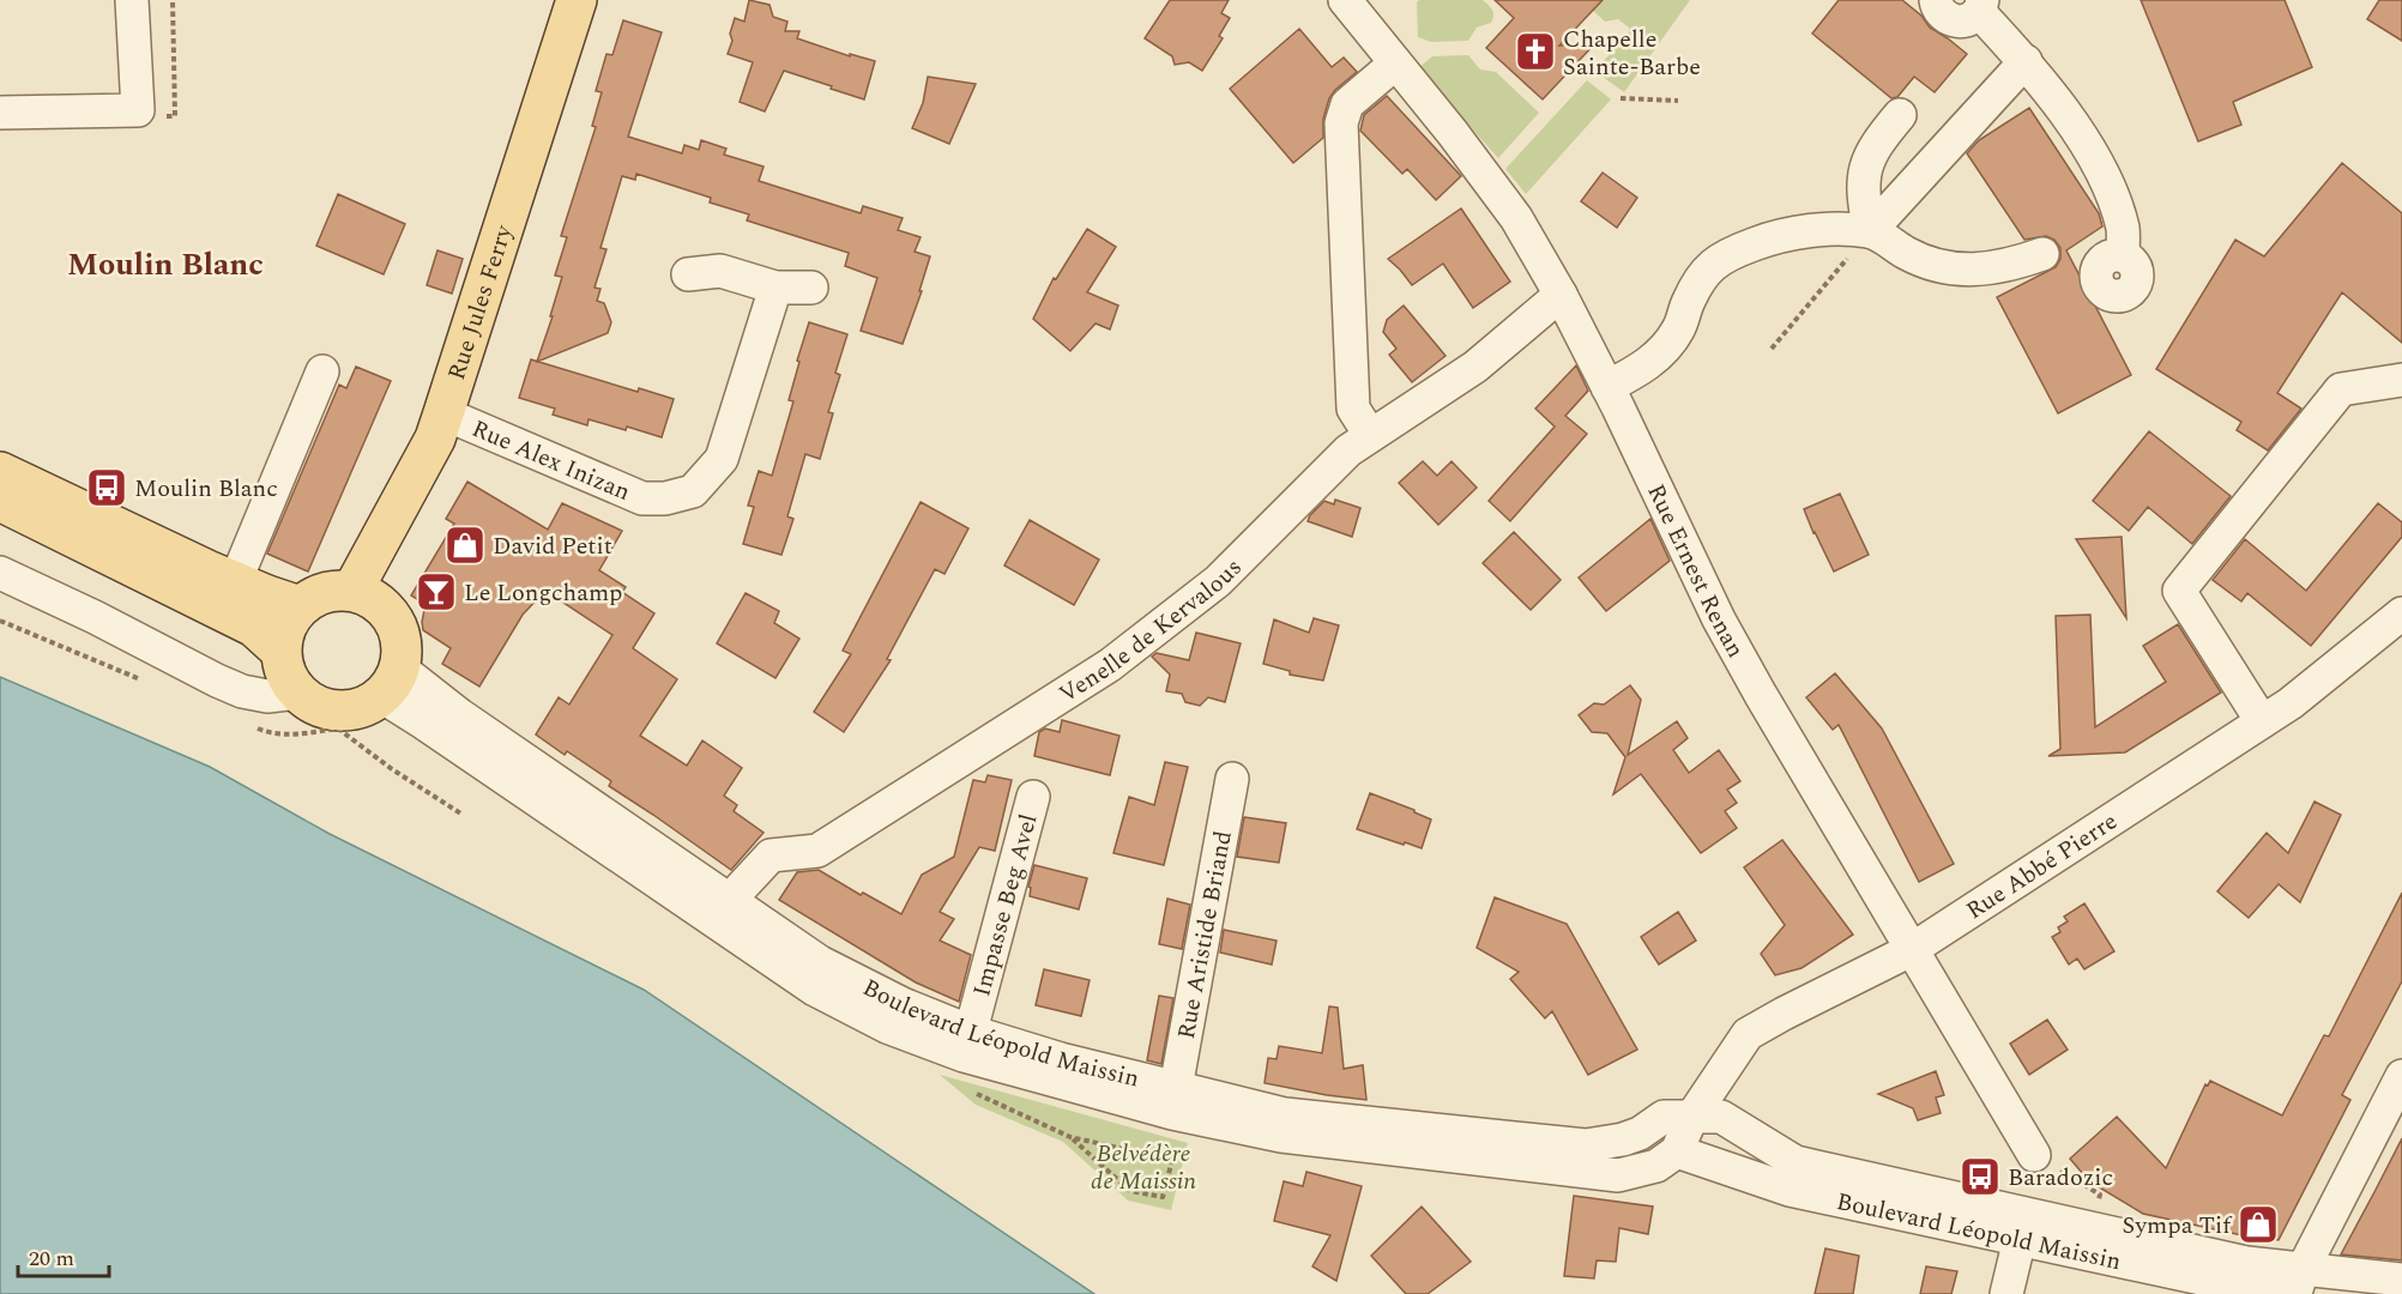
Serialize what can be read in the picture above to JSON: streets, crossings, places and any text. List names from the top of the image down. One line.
{"streets":{"main road":["Rue Jules Ferry"],"street":["Rue Alex Inizan","Rue Ernest Renan","Venelle de Kervalous","Rue Abbé Pierre","Impasse Beg Avel","Rue Aristide Briand","Boulevard Léopold Maissin"]},"crossings":[["Rue Jules Ferry","Rue Alex Inizan"],["Rue Jules Ferry","Boulevard Léopold Maissin"],["Rue Ernest Renan","Venelle de Kervalous"],["Rue Ernest Renan","Rue Abbé Pierre"],["Venelle de Kervalous","Boulevard Léopold Maissin"],["Rue Abbé Pierre","Boulevard Léopold Maissin"],["Impasse Beg Avel","Boulevard Léopold Maissin"],["Rue Aristide Briand","Boulevard Léopold Maissin"]],"districts":["Moulin Blanc"],"parks":["Belvédère de Maissin"],"places":{"church":["Chapelle Sainte-Barbe"],"bus stop":["Moulin Blanc","Baradozic"],"shop":["David Petit","Sympa Tif"],"bar":["Le Longchamp"]},"scale_bar":"20 m"}
